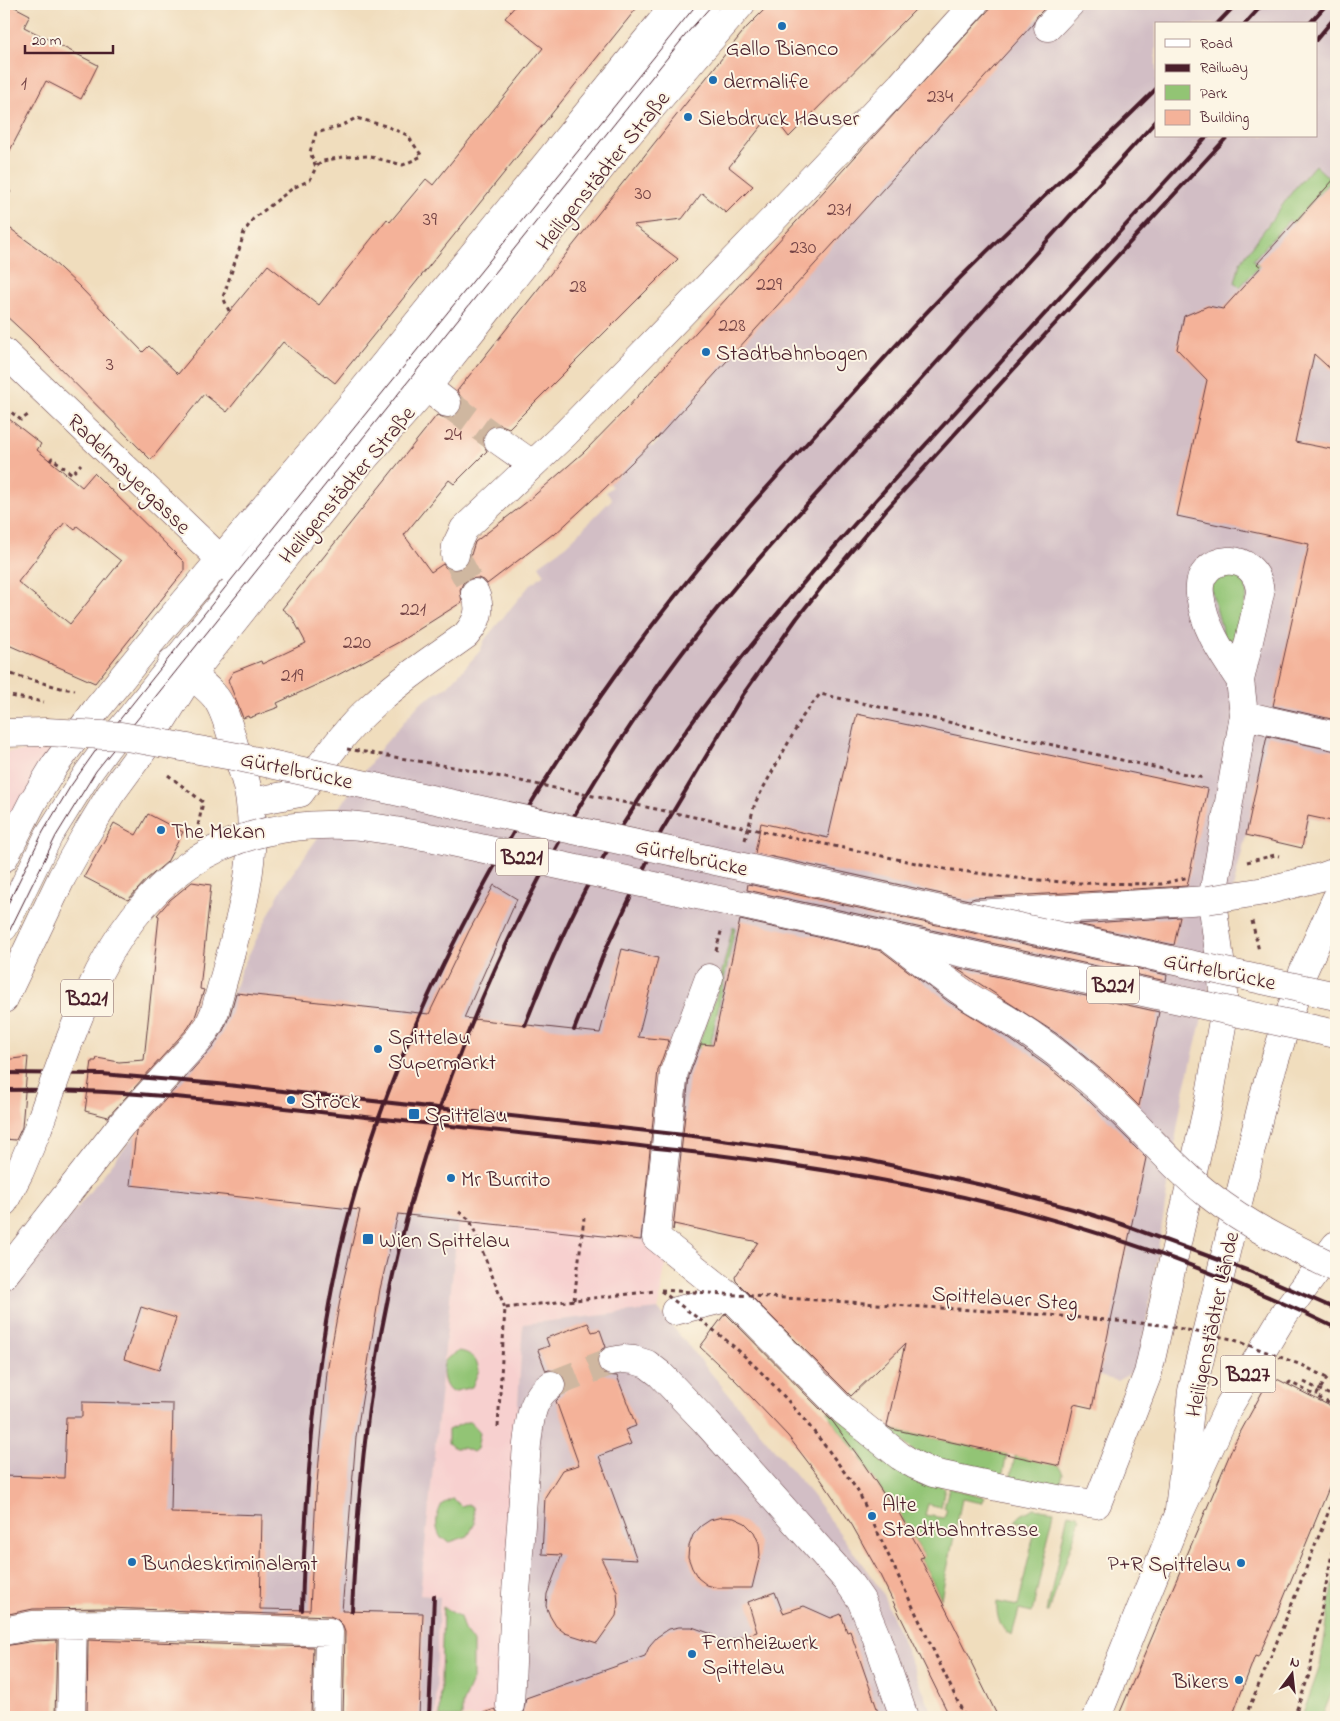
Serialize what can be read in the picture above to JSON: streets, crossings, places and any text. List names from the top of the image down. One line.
{"streets":{"main road":["Heiligenstädter Straße","Radelmayergasse","Gürtelbrücke","B221","Heiligenstädter Lände","B227"],"path":["Spittelauer Steg"]},"crossings":[["Heiligenstädter Straße","Radelmayergasse"],["Heiligenstädter Lände","B227"]],"places":{"other":["Gallo Bianco","dermalife","Siebdruck Hauser","Stadtbahnbogen","The Mekan","Spittelau Supermarkt","Ströck","Mr Burrito","Alte Stadtbahntrasse","Bundeskriminalamt","P+R Spittelau","Fernheizwerk Spittelau","Bikers"],"transit":["Spittelau","Wien Spittelau"]},"house_numbers":["1","234","30","231","39","230","229","28","228","3","24","221","220","219"],"legend":["Road","Railway","Park","Building"],"scale_bar":"20 m","north":"top"}
